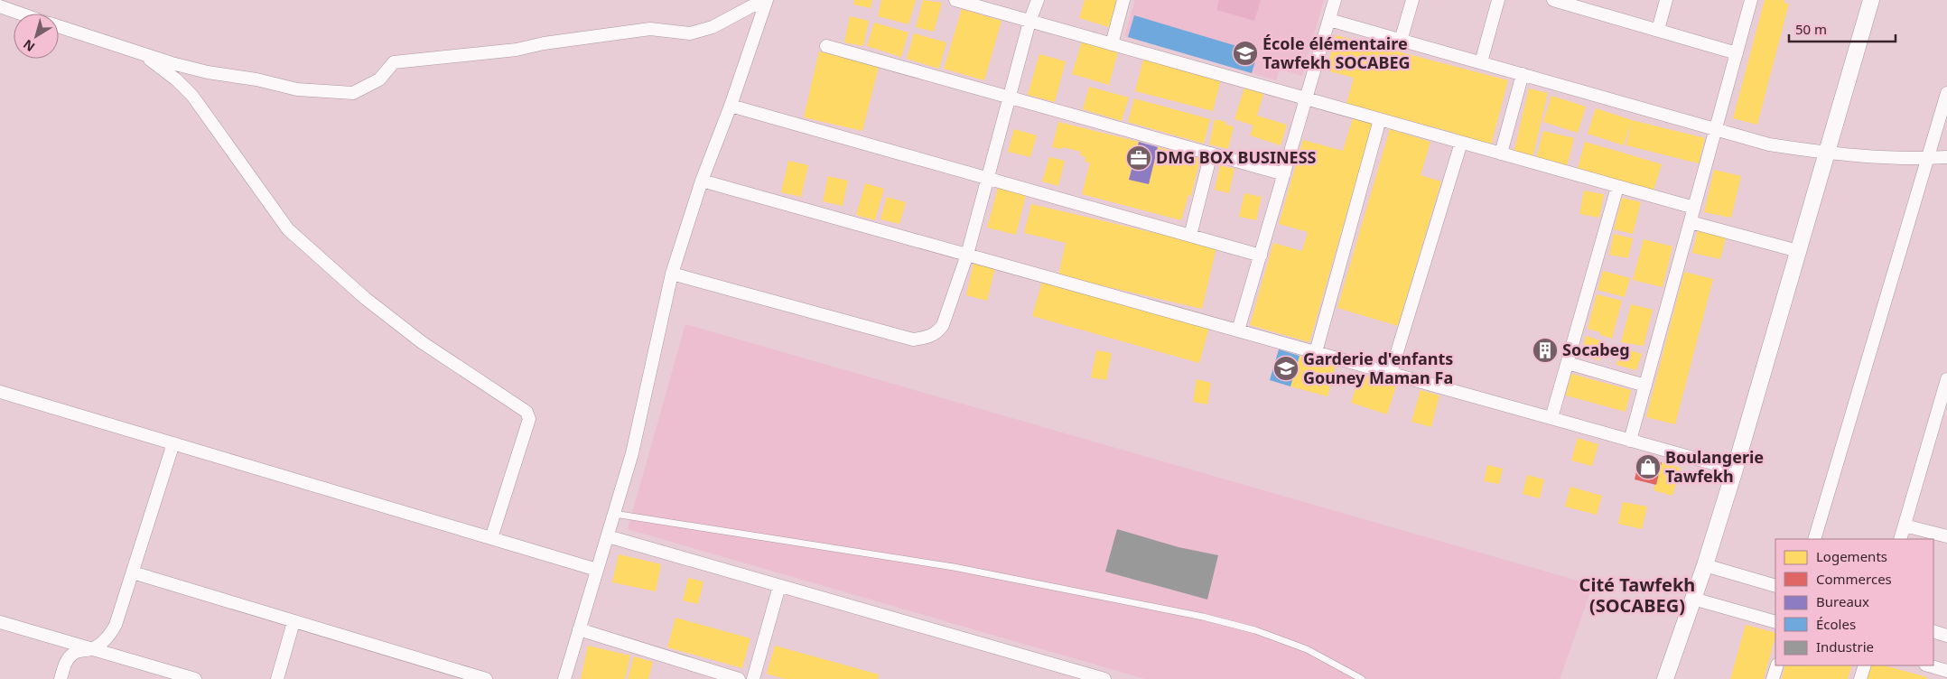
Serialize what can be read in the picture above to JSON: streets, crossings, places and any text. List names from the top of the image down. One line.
{"districts":["Cité Tawfekh (SOCABEG)"],"places":{"school or university":["École élémentaire Tawfekh SOCABEG","Garderie d'enfants Gouney Maman Fa"],"office":["DMG BOX BUSINESS"],"building":["Socabeg"],"shop":["Boulangerie Tawfekh"]},"legend":["Logements","Commerces","Bureaux","Écoles","Industrie"],"scale_bar":"50 m","north":"bottom left"}
